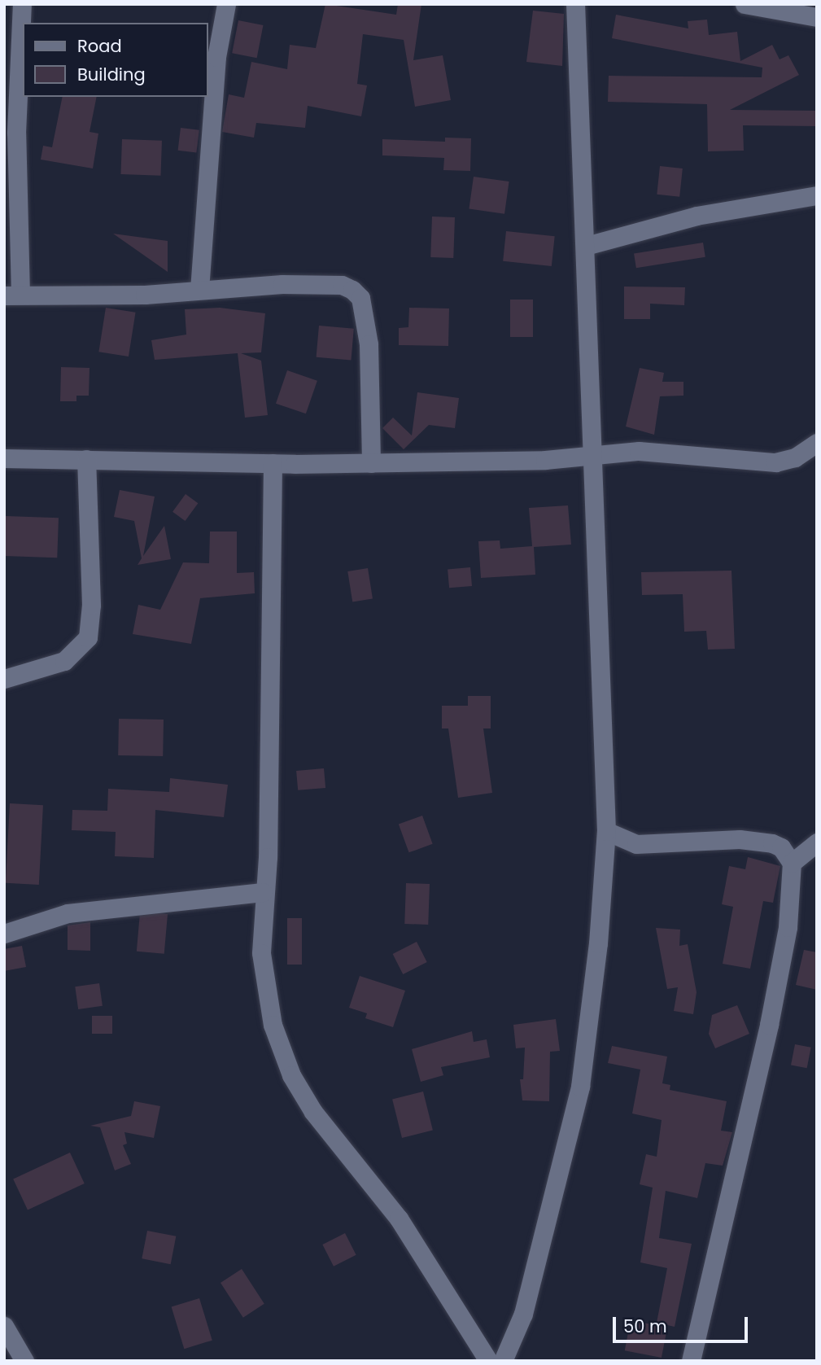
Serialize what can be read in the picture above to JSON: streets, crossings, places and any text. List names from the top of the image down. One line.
{"legend":["Road","Building"],"scale_bar":"50 m"}
